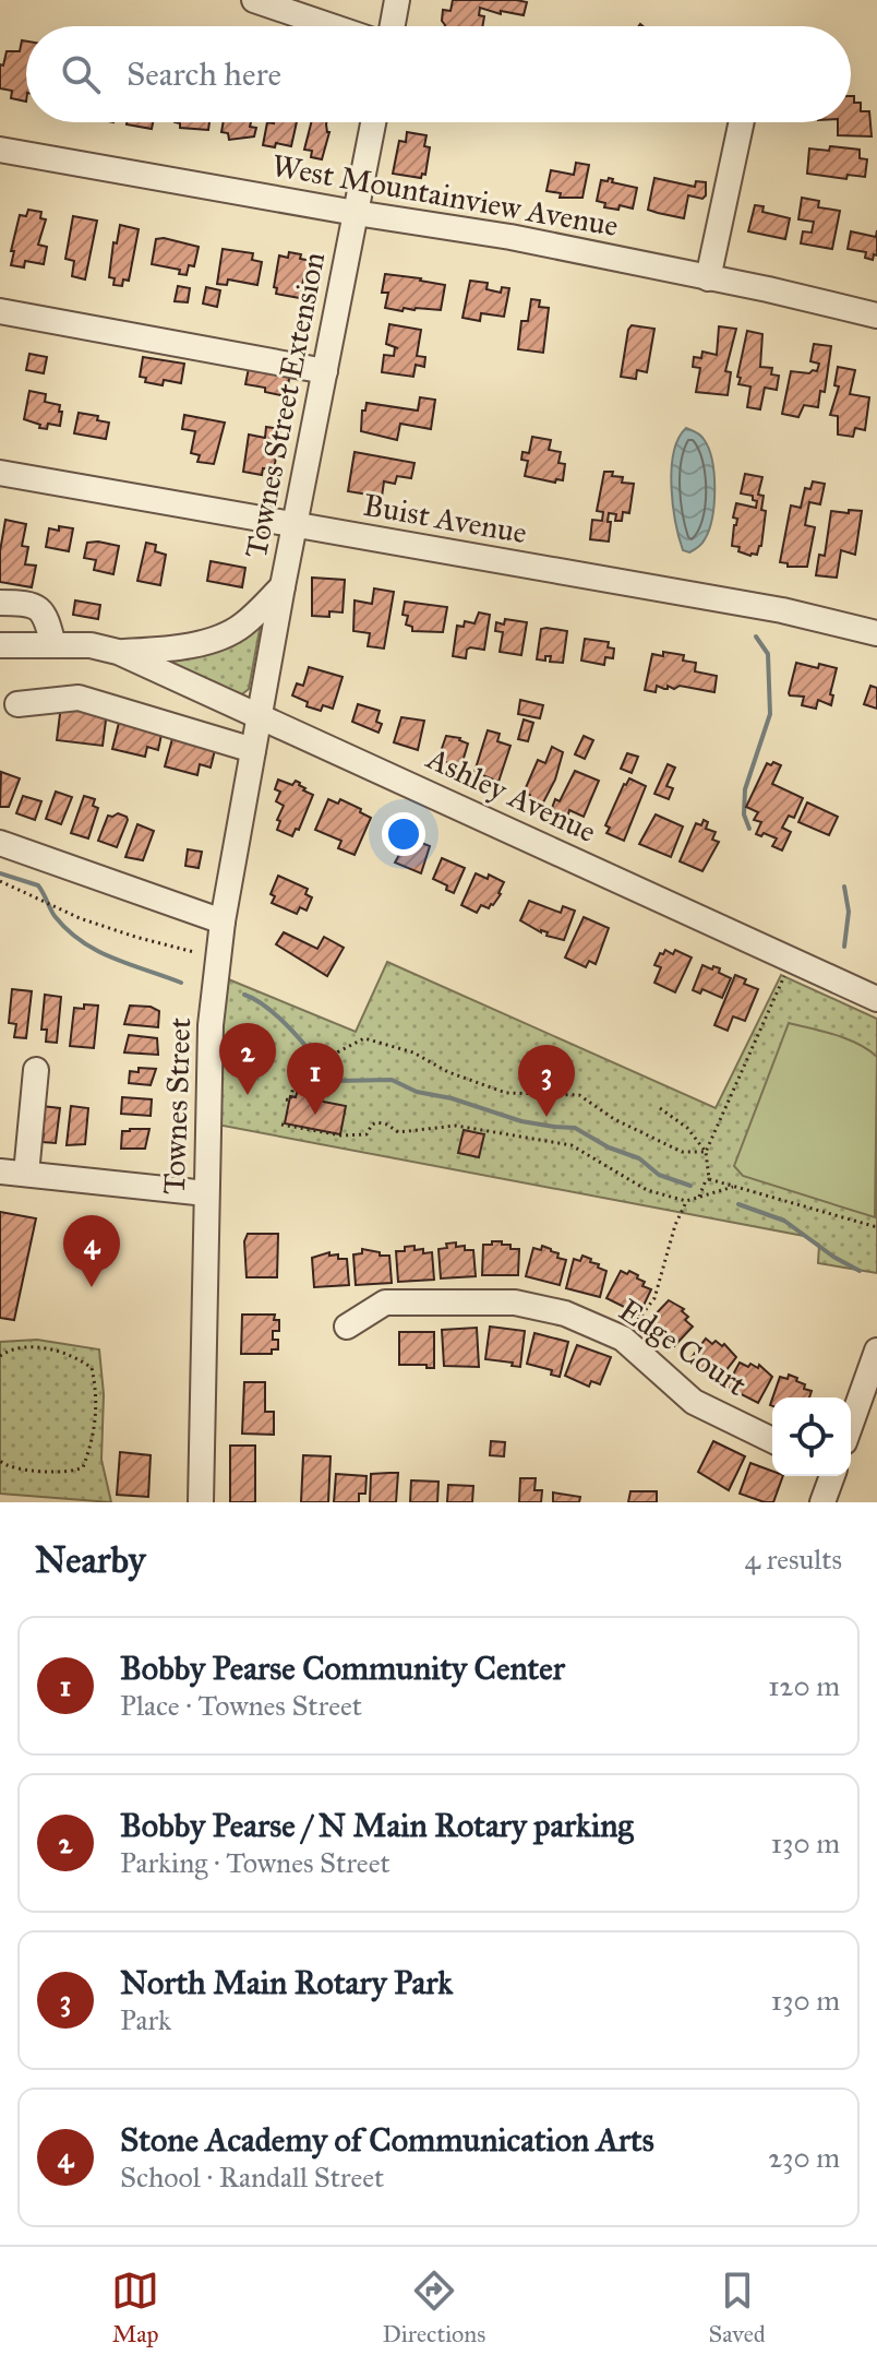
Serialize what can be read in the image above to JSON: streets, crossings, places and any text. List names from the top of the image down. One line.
{"streets":{"street":["West Mountainview Avenue","Townes Street Extension","Buist Avenue","Ashley Avenue","Townes Street","Edge Court"]},"crossings":[["West Mountainview Avenue","Townes Street Extension"],["Townes Street Extension","Buist Avenue"],["Townes Street Extension","Ashley Avenue"],["Townes Street Extension","Townes Street"],["Ashley Avenue","Townes Street"]],"page":{"search":"Search here","pins":["2","1","3","4"],"heading":["Nearby","4 results"],"list":[{"mark":"1","name":"Bobby Pearse Community Center","note":"Place · Townes Street","value":"120 m"},{"mark":"2","name":"Bobby Pearse / N Main Rotary parking","note":"Parking · Townes Street","value":"130 m"},{"mark":"3","name":"North Main Rotary Park","note":"Park","value":"130 m"},{"mark":"4","name":"Stone Academy of Communication Arts","note":"School · Randall Street","value":"230 m"}],"nav":["Map","Directions","Saved"]}}
